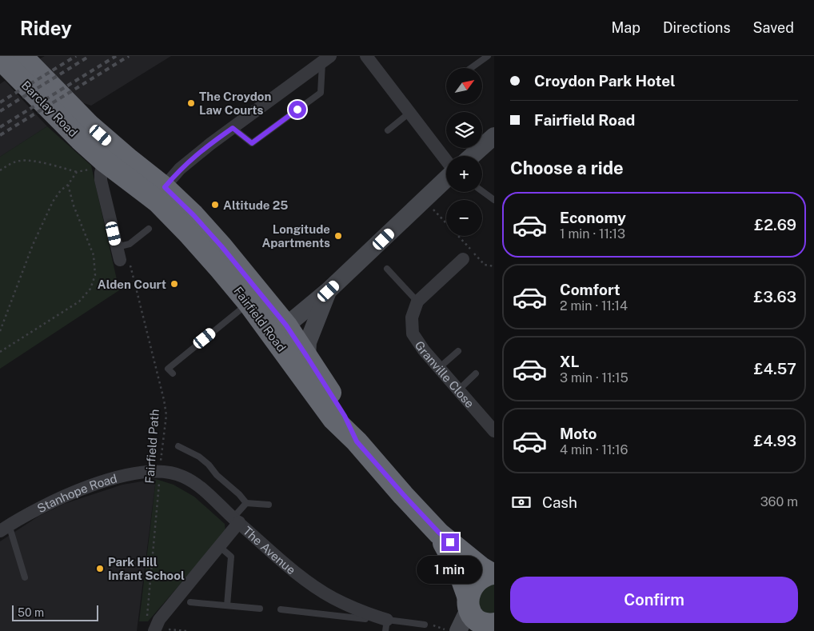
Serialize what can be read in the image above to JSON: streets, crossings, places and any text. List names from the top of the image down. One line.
{"streets":{"highway":["Barclay Road","Fairfield Road"],"street":["Granville Close","Stanhope Road","The Avenue"],"path":["Fairfield Path"]},"crossings":[["Barclay Road","Fairfield Road"],["Fairfield Path","Stanhope Road"],["Fairfield Path","The Avenue"],["Stanhope Road","The Avenue"]],"places":["The Croydon Law Courts","Altitude 25","Longitude Apartments","Alden Court","Park Hill Infant School"],"scale_bar":"50 m","north":"top right","page":{"header":"Ridey","nav":["Map","Directions","Saved"],"banner":["Croydon Park Hotel","Fairfield Road"],"map_buttons":["+","−"],"heading":"Choose a ride","list":[{"name":"Economy","note":"1 min · 11:13","value":"£2.69"},{"name":"Comfort","note":"2 min · 11:14","value":"£3.63"},{"name":"XL","note":"3 min · 11:15","value":"£4.57"},{"name":"Moto","note":"4 min · 11:16","value":"£4.93"}],"pay":["Cash","360 m"],"bubble":"1 min","buttons":"Confirm","scale":"50 m"}}
